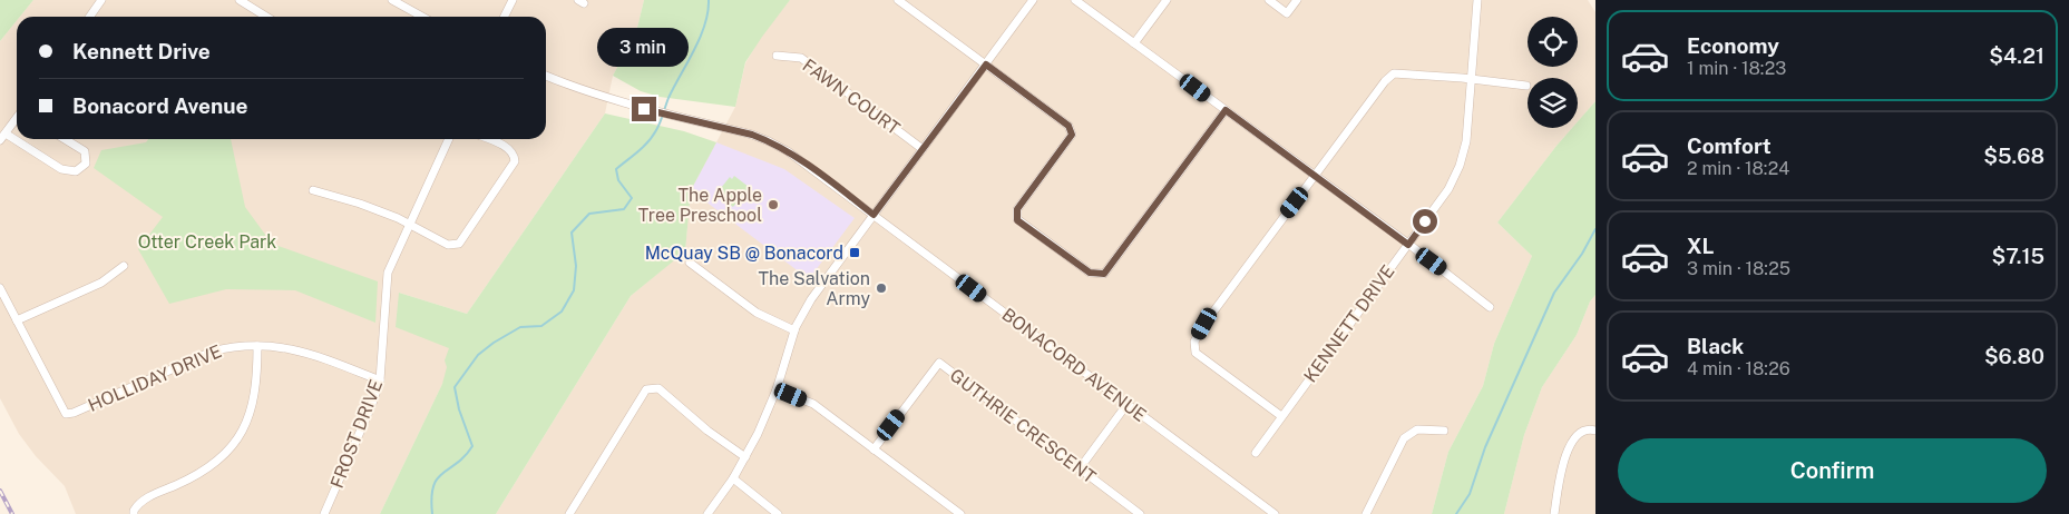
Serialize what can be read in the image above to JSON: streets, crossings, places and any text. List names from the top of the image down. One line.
{"streets":{"street":["FAWN COURT","KENNETT DRIVE","BONACORD AVENUE","HOLLIDAY DRIVE","GUTHRIE CRESCENT","FROST DRIVE"]},"crossings":[["HOLLIDAY DRIVE","FROST DRIVE"]],"parks":["Otter Creek Park"],"places":{"other":["The Apple Tree Preschool","The Salvation Army"],"transit":["McQuay SB @ Bonacord"]},"page":{"list":[{"name":"Economy","note":"1 min · 18:23","value":"$4.21"},{"name":"Comfort","note":"2 min · 18:24","value":"$5.68"},{"name":"XL","note":"3 min · 18:25","value":"$7.15"},{"name":"Black","note":"4 min · 18:26","value":"$6.80"}],"banner":["Kennett Drive","Bonacord Avenue"],"bubble":"3 min","buttons":"Confirm"}}
